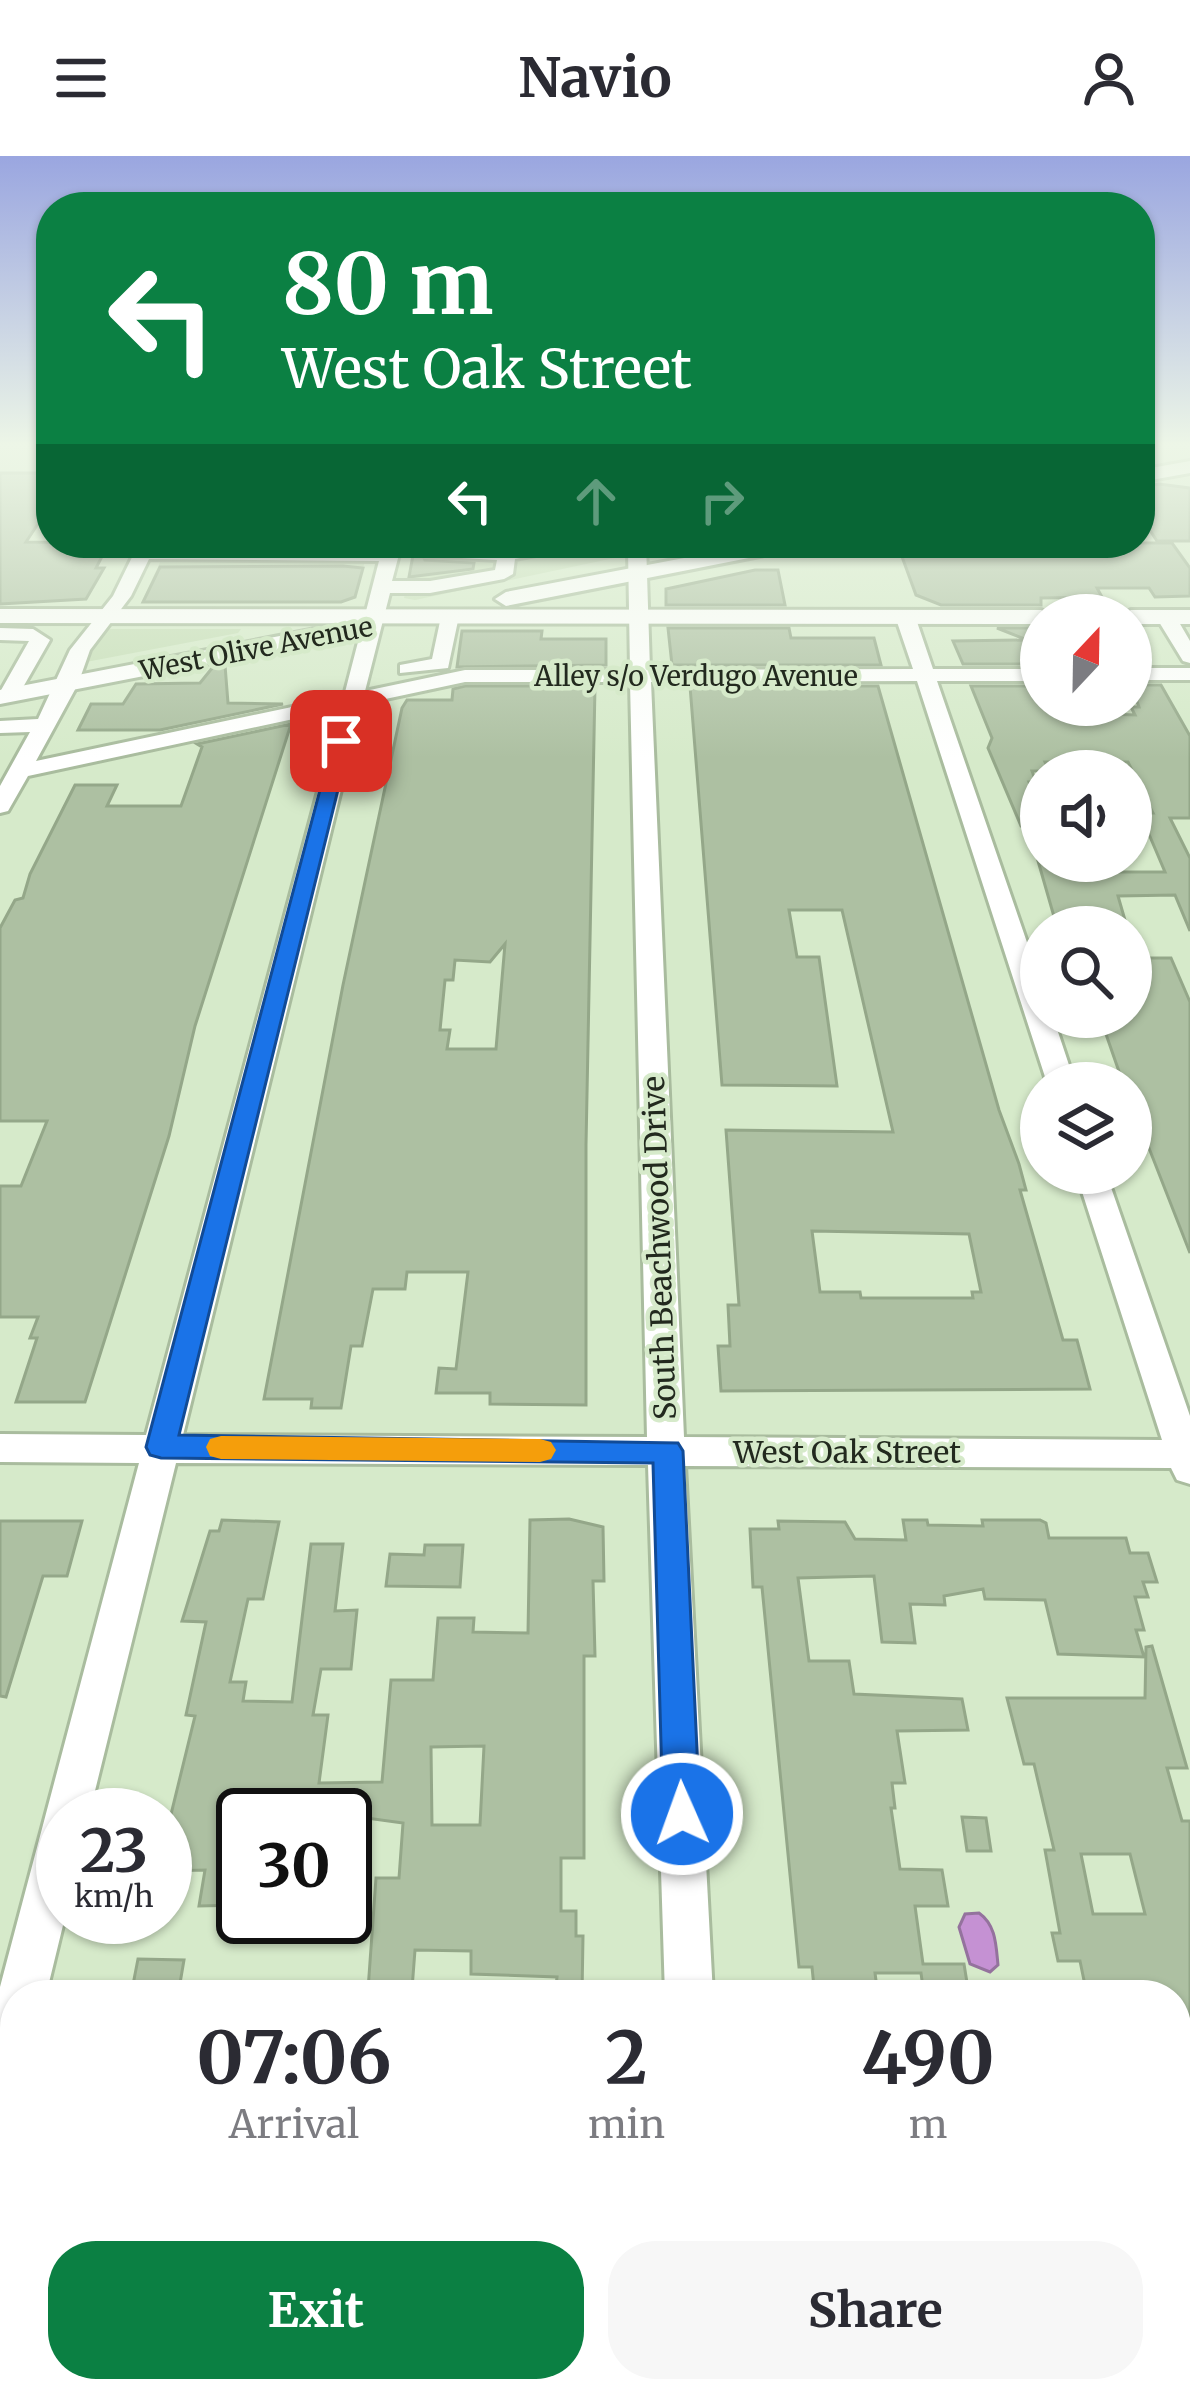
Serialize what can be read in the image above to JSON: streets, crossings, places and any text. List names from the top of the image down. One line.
{"streets":{"main road":["West Olive Avenue"],"street":["Alley s/o Verdugo Avenue","South Beachwood Drive","West Oak Street"]},"crossings":[["Alley s/o Verdugo Avenue","South Beachwood Drive"],["South Beachwood Drive","West Oak Street"]],"north":"top","page":{"header":"Navio","turn":["80 m","West Oak Street"],"speed":"23 km/h","limit":"30","eta":["07:06","Arrival","2","min","490","m"],"buttons":["Exit","Share"]}}
